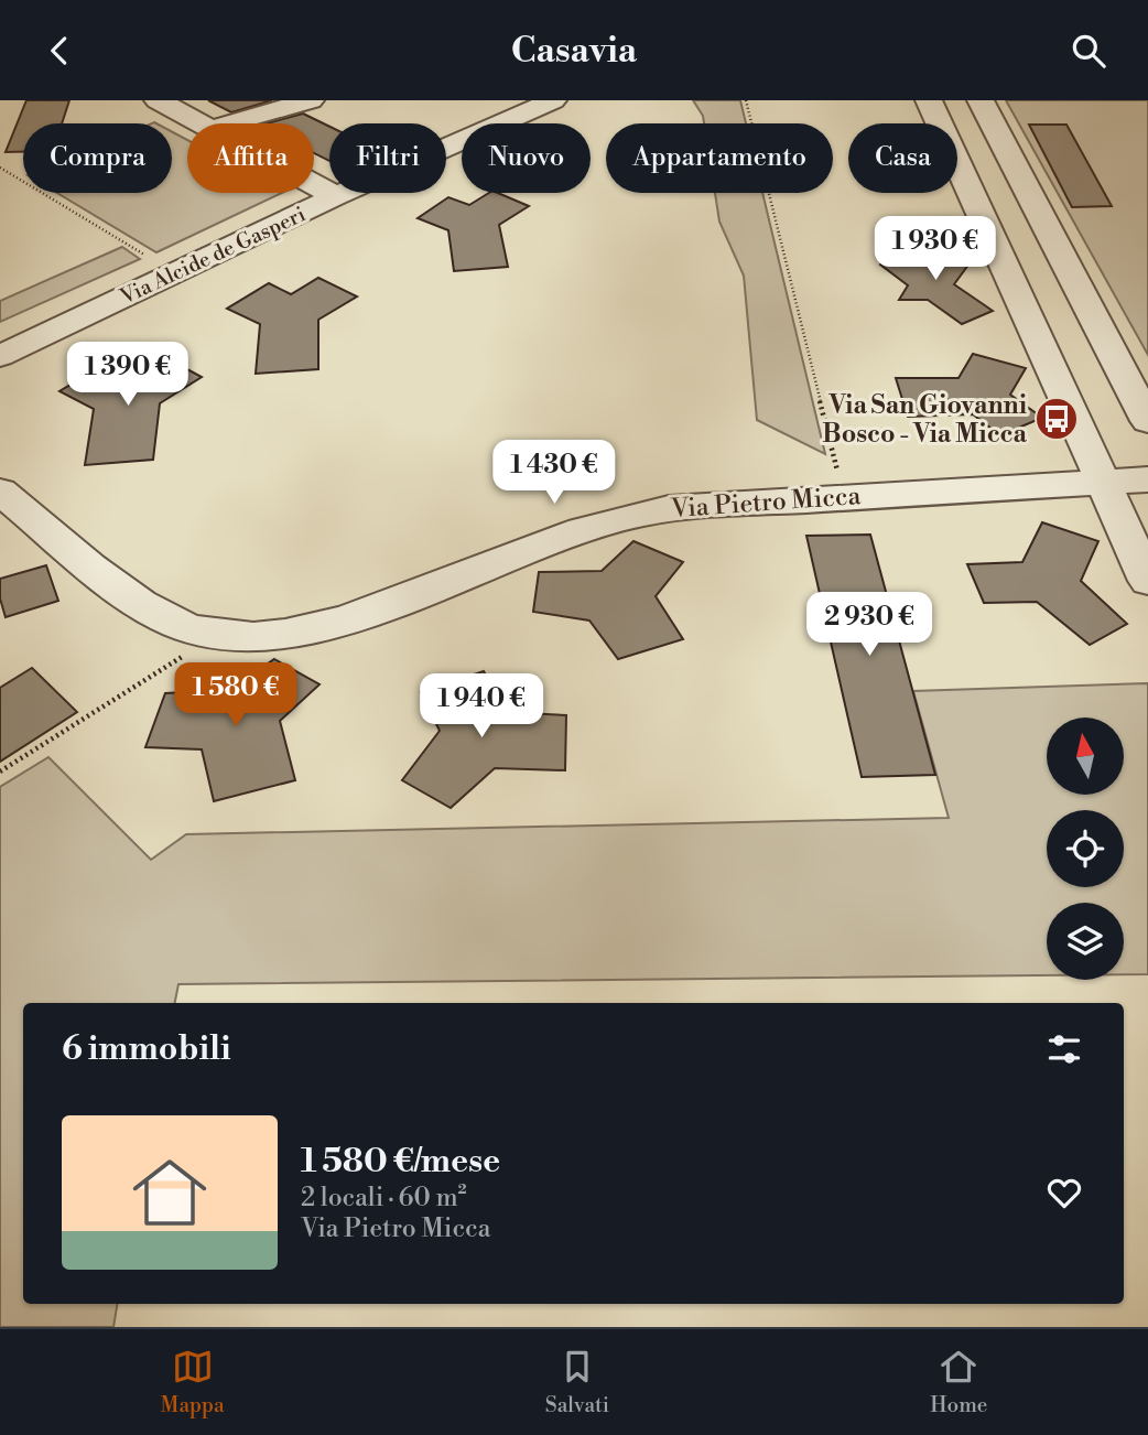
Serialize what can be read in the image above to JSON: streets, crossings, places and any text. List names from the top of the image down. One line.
{"streets":{"street":["Via Alcide de Gasperi","Via Pietro Micca"]},"places":{"bus stop":["Via San Giovanni Bosco - Via Micca"]},"north":"top","page":{"header":"Casavia","chip":["Compra","Affitta","Filtri","Nuovo","Appartamento","Casa"],"price":["1 930 €","1 390 €","1 430 €","2 930 €","1 580 €","1 940 €"],"heading":"6 immobili","list":[{"name":"1 580 €/mese","note":"2 locali · 60 m² · Via Pietro Micca"}],"tabs":["Mappa","Salvati","Home"]}}
